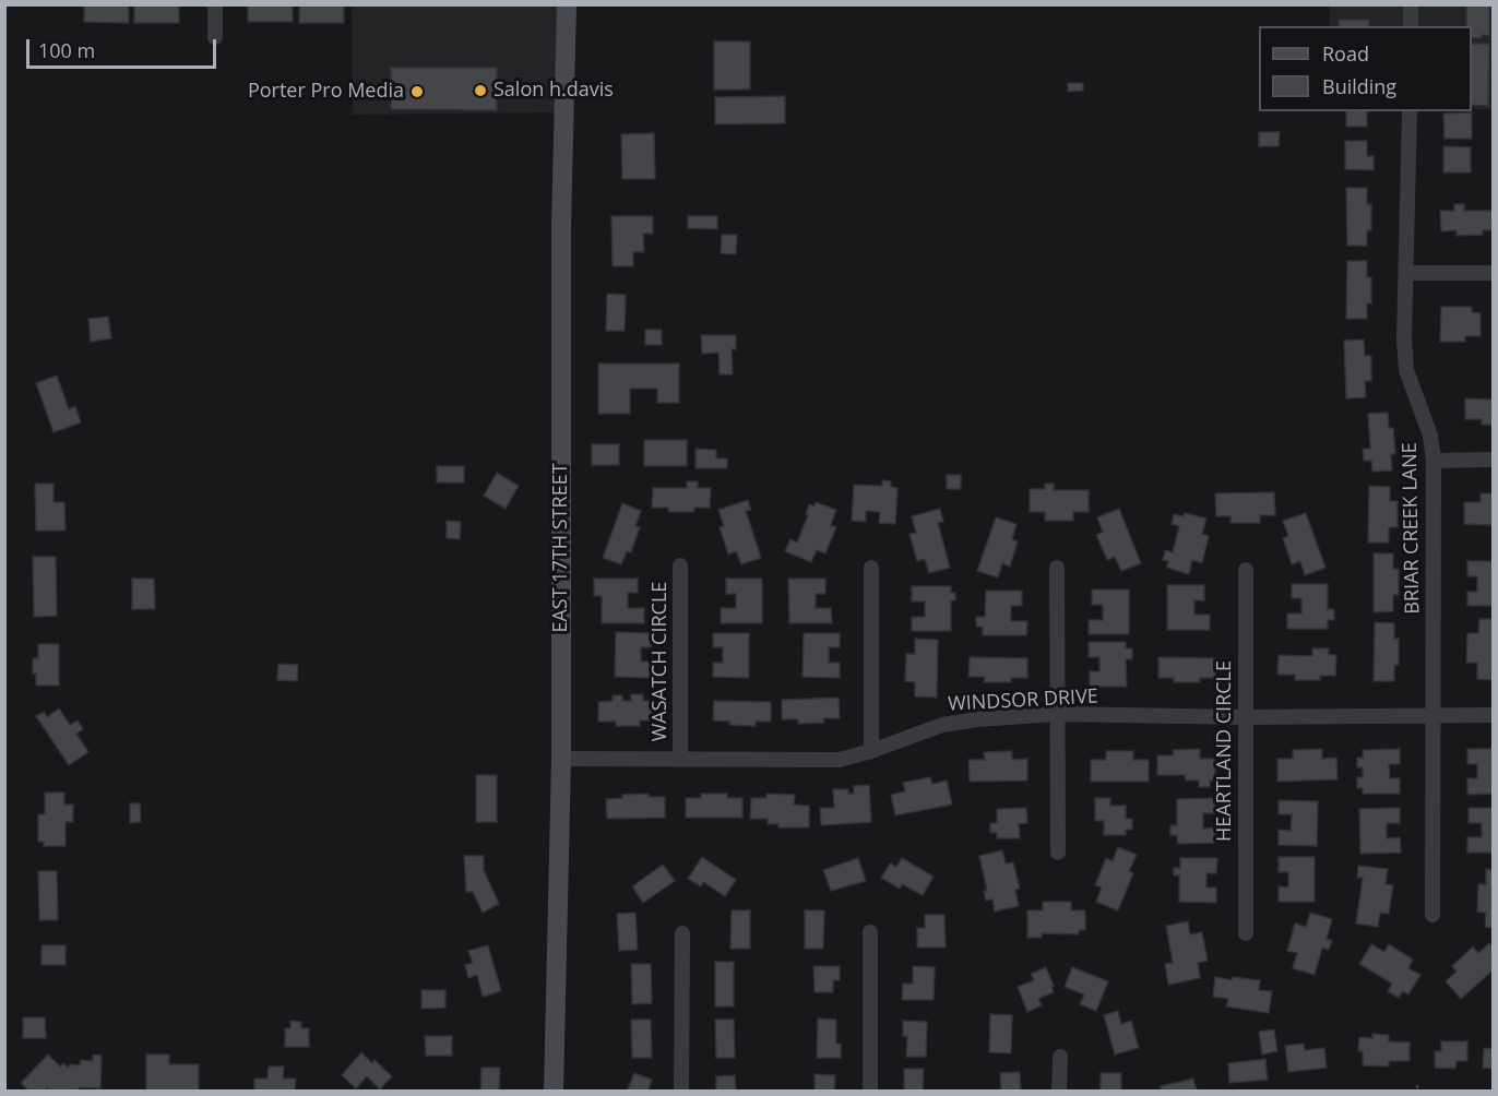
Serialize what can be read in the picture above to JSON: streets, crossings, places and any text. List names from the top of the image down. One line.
{"streets":{"main road":["EAST 17TH STREET"],"street":["BRIAR CREEK LANE","WASATCH CIRCLE","WINDSOR DRIVE","HEARTLAND CIRCLE"]},"crossings":[["BRIAR CREEK LANE","WINDSOR DRIVE"],["EAST 17TH STREET","WINDSOR DRIVE"],["WASATCH CIRCLE","WINDSOR DRIVE"],["WINDSOR DRIVE","HEARTLAND CIRCLE"]],"places":["Salon h.davis","Porter Pro Media"],"legend":["Road","Building"],"scale_bar":"100 m"}
